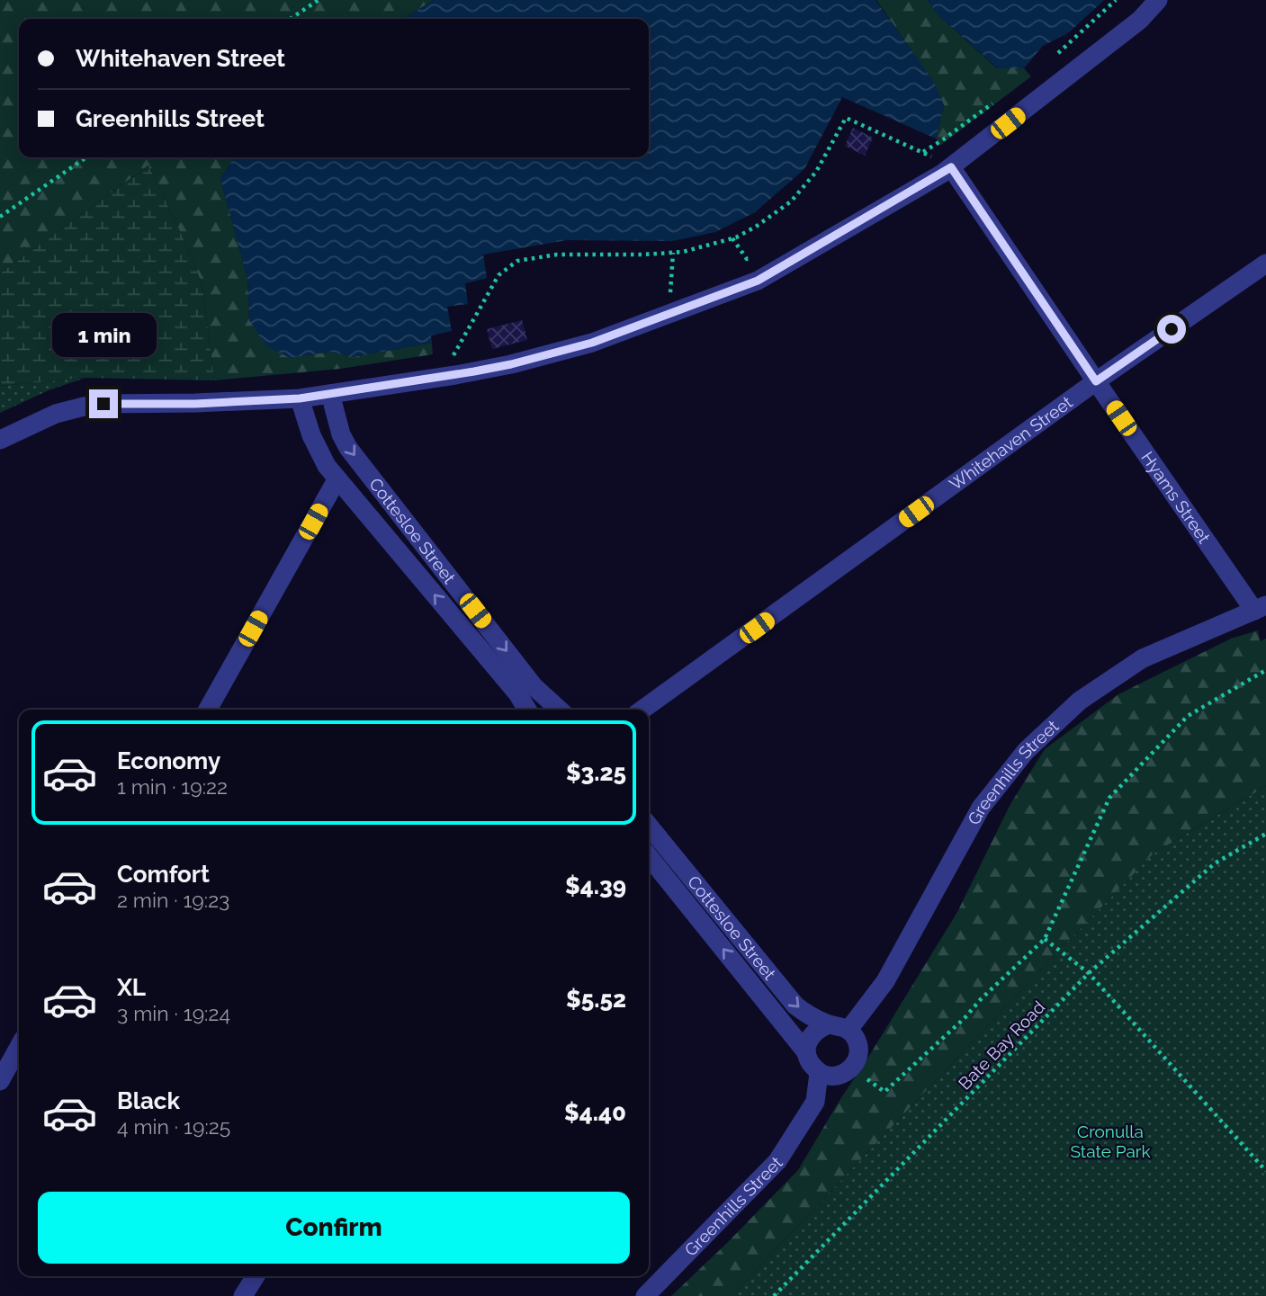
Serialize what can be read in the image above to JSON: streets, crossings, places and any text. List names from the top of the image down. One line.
{"streets":{"street":["Whitehaven Street","Hyams Street","Cottesloe Street","Greenhills Street"],"path":["Bate Bay Road"]},"crossings":[["Whitehaven Street","Hyams Street"],["Hyams Street","Greenhills Street"],["Cottesloe Street","Greenhills Street"]],"parks":["Cronulla State Park"],"page":{"banner":["Whitehaven Street","Greenhills Street"],"bubble":"1 min","list":[{"name":"Economy","note":"1 min · 19:22","value":"$3.25"},{"name":"Comfort","note":"2 min · 19:23","value":"$4.39"},{"name":"XL","note":"3 min · 19:24","value":"$5.52"},{"name":"Black","note":"4 min · 19:25","value":"$4.40"}],"buttons":"Confirm"}}
